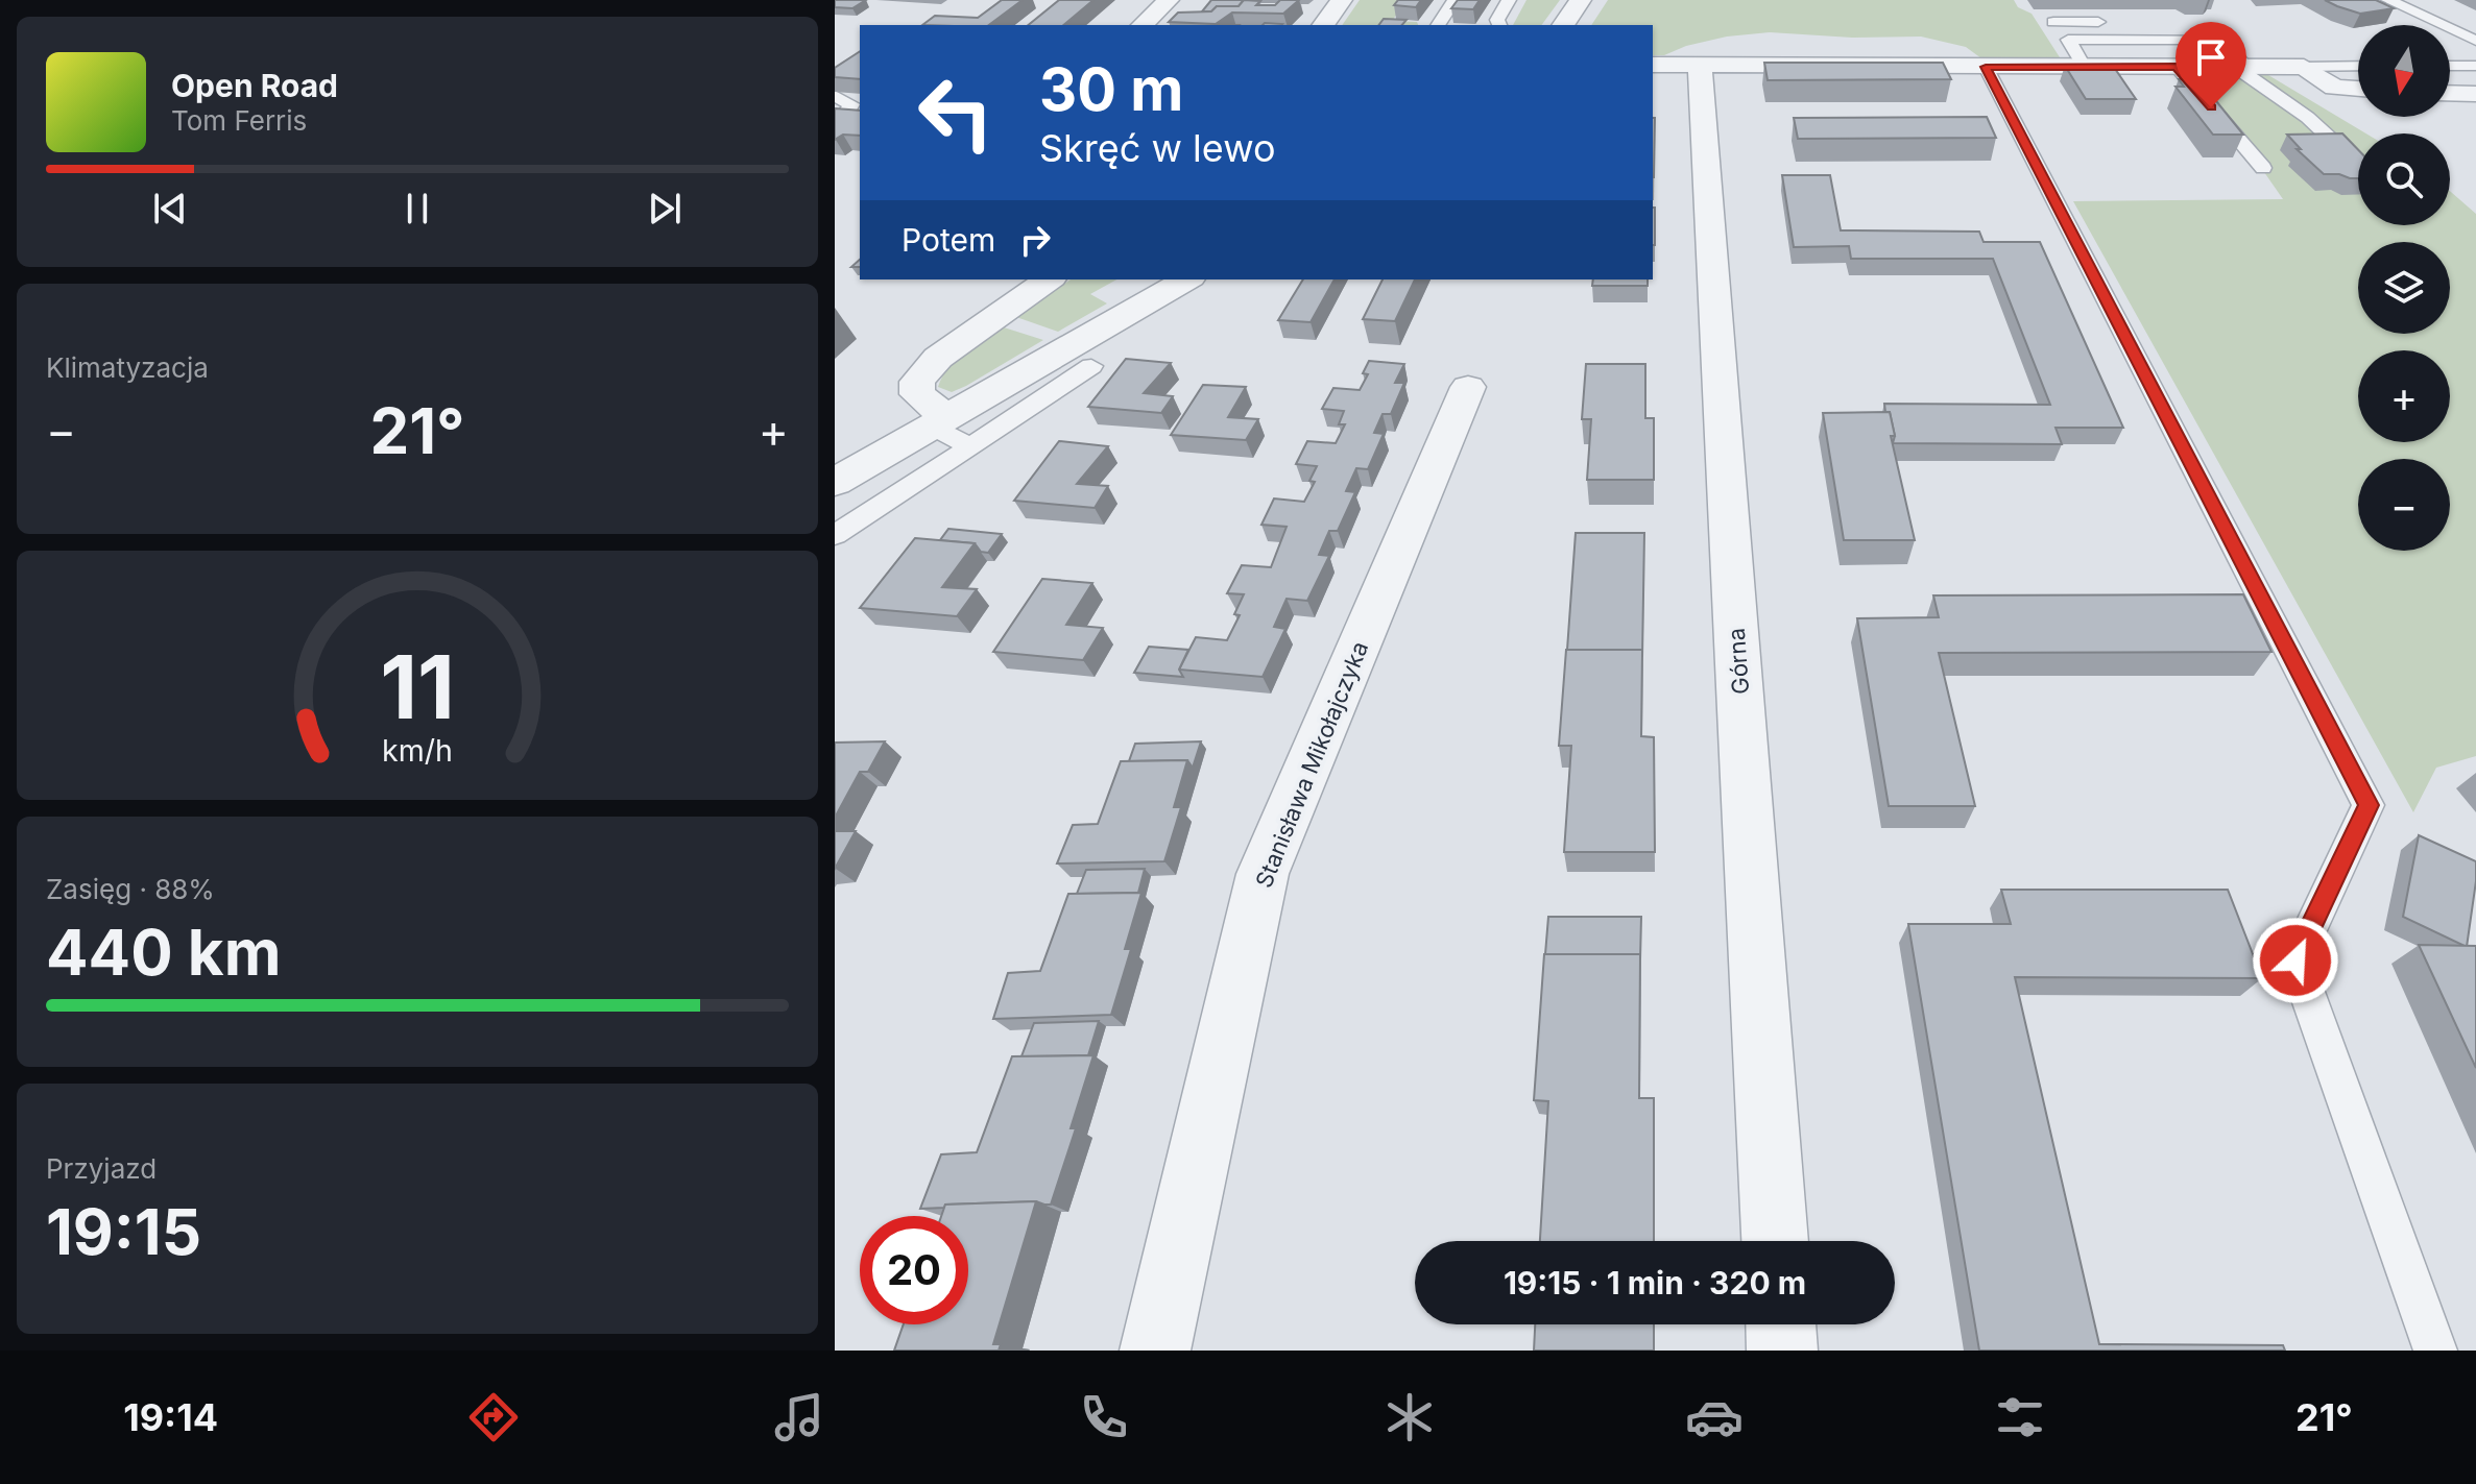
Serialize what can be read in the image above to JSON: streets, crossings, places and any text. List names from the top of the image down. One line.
{"streets":{"street":["Górna","Stanisława Mikołajczyka"]},"north":"bottom","page":{"map_buttons":["+","−"],"turn":["30 m","Skręć w lewo"],"song":["Open Road","Tom Ferris"],"then":"Potem","tile":["Klimatyzacja",["Zasięg · 88%","440 km"],["Przyjazd","19:15"]],"heat":["−","21°","+"],"limit":"20","trip":"19:15 · 1 min · 320 m","tabs":["19:14","21°"],"gauge":["11","km/h"]}}
